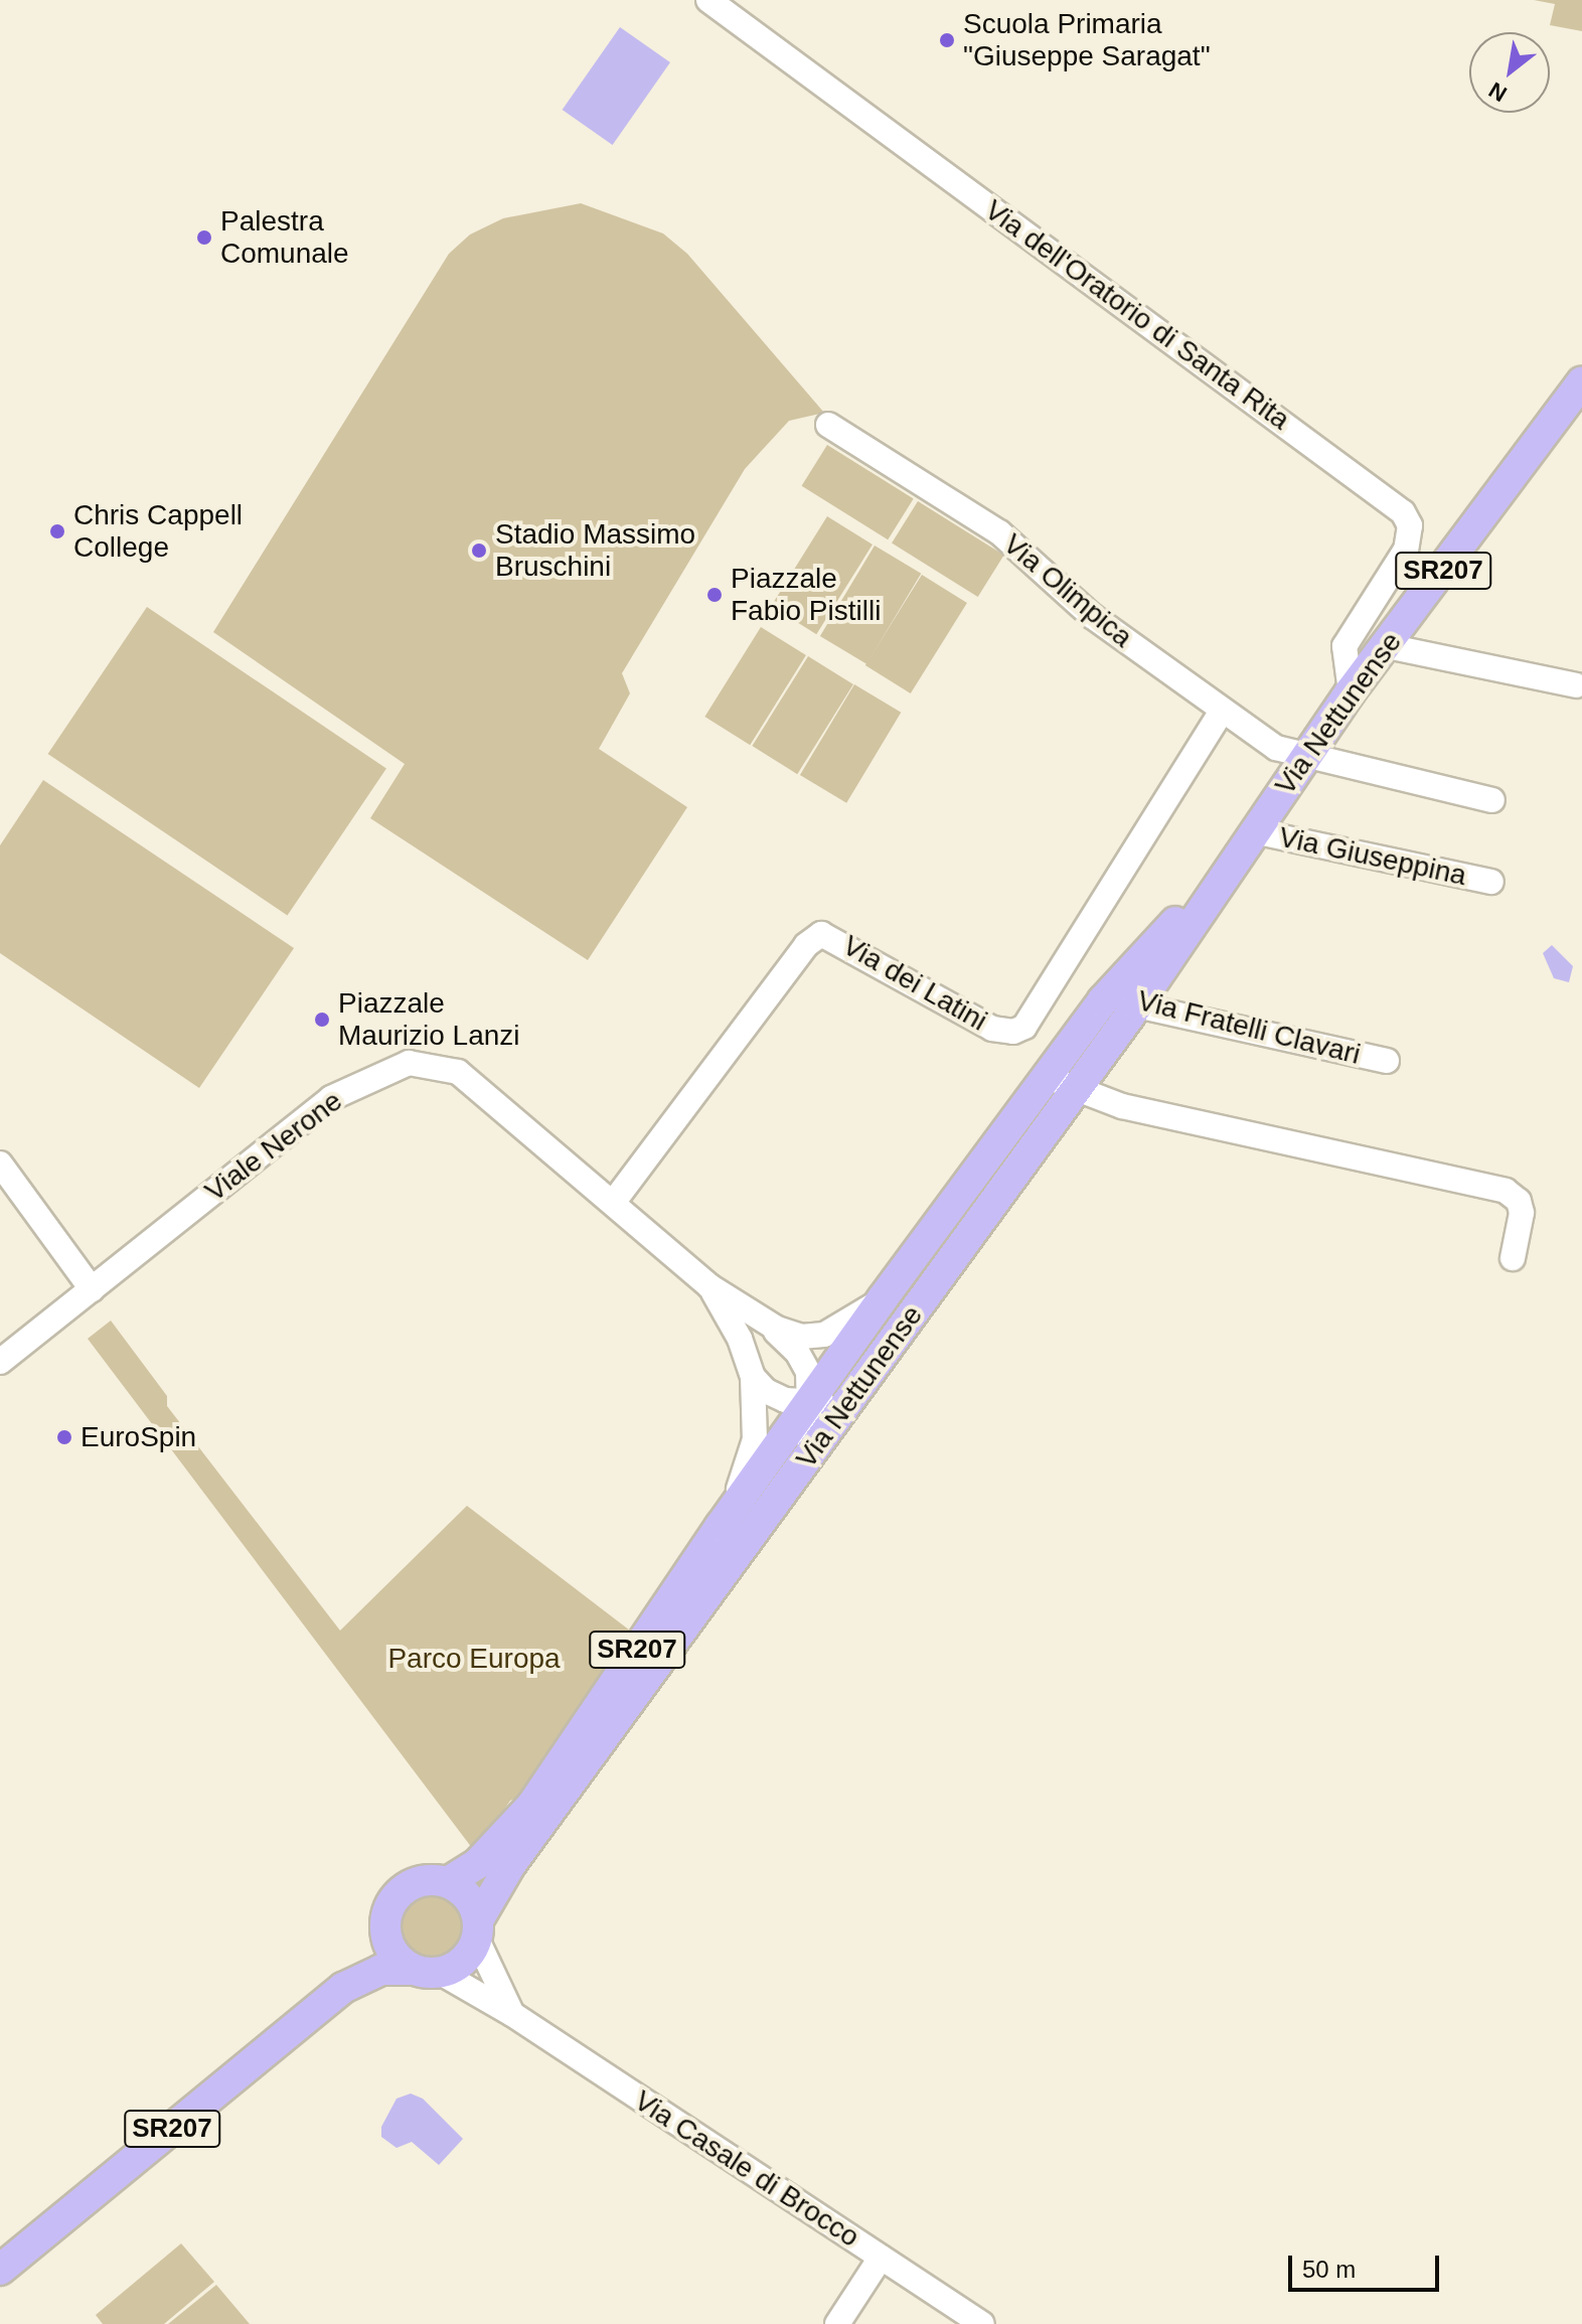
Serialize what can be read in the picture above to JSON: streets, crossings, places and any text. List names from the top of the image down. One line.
{"streets":{"main road":["SR207","Via Nettunense"],"street":["Via dell'Oratorio di Santa Rita","Via Olimpica","Via Giuseppina","Via dei Latini","Via Fratelli Clavari","Viale Nerone","Via Casale di Brocco"]},"crossings":[["Via dell'Oratorio di Santa Rita","Via Nettunense"],["Via Olimpica","Via Nettunense"],["Via Olimpica","Via dei Latini"],["Via Nettunense","Via Giuseppina"],["Via Nettunense","Via Fratelli Clavari"],["Via Nettunense","Viale Nerone"],["Via Nettunense","Via Casale di Brocco"],["Via dei Latini","Viale Nerone"]],"parks":["Parco Europa"],"places":["Scuola Primaria \"Giuseppe Saragat\"","Palestra Comunale","Chris Cappell College","Stadio Massimo Bruschini","Piazzale Fabio Pistilli","Piazzale Maurizio Lanzi","EuroSpin"],"scale_bar":"50 m","north":"bottom left"}
